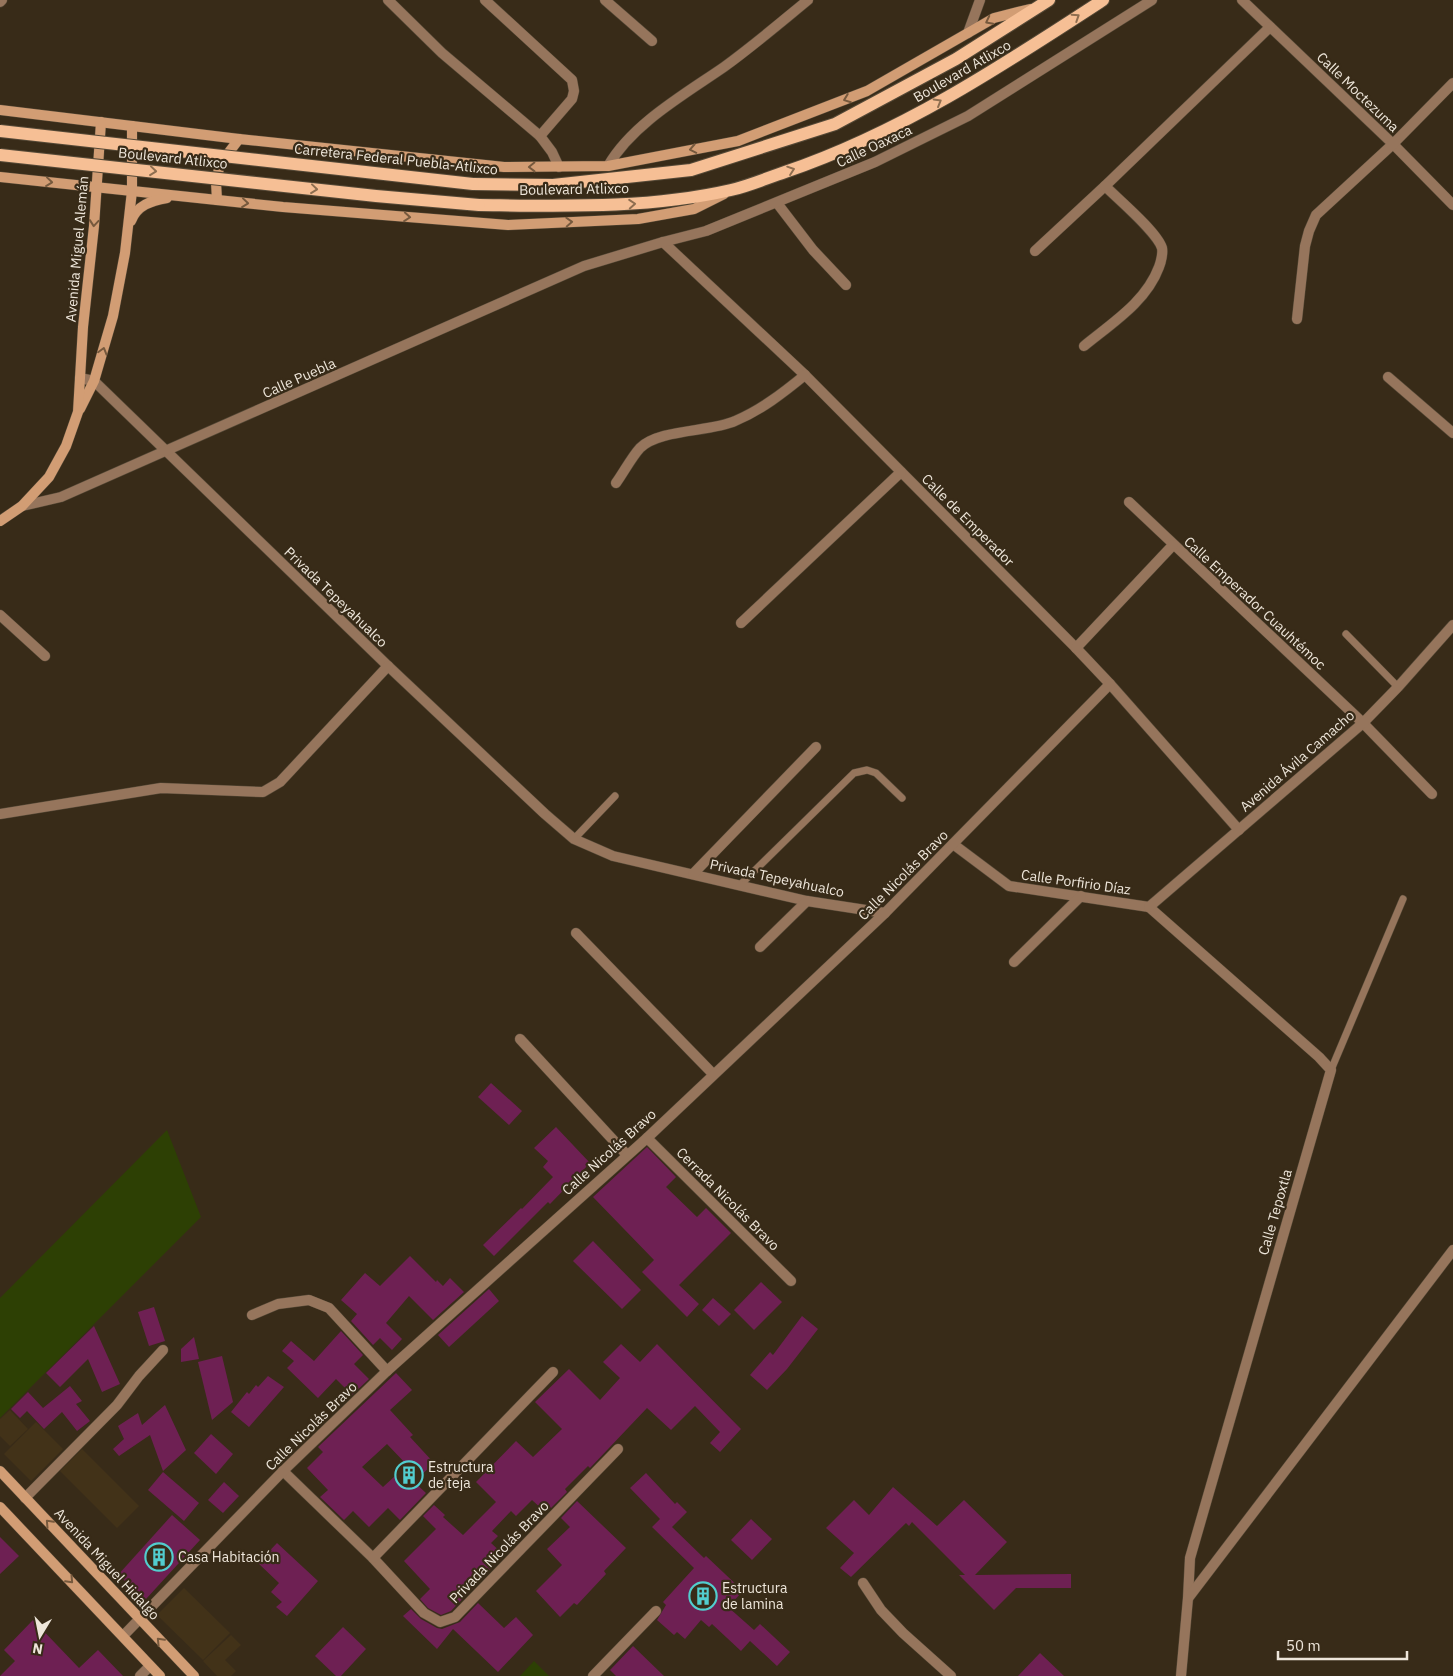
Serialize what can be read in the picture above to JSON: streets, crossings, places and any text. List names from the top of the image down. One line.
{"streets":{"main road":["Boulevard Atlixco","Carretera Federal Puebla-Atlixco","Avenida Miguel Alemán","Avenida Miguel Hidalgo"],"street":["Calle Moctezuma","Calle Oaxaca","Calle Puebla","Calle de Emperador","Privada Tepeyahualco","Calle Emperador Cuauhtémoc","Avenida Ávila Camacho","Calle Nicolás Bravo","Calle Porfirio Díaz","Cerrada Nicolás Bravo","Calle Tepoxtla","Privada Nicolás Bravo"]},"crossings":[["Calle Oaxaca","Calle Puebla"],["Calle Oaxaca","Calle de Emperador"],["Calle Puebla","Privada Tepeyahualco"],["Calle de Emperador","Avenida Ávila Camacho"],["Calle de Emperador","Calle Nicolás Bravo"],["Privada Tepeyahualco","Calle Nicolás Bravo"],["Calle Emperador Cuauhtémoc","Avenida Ávila Camacho"],["Avenida Ávila Camacho","Calle Porfirio Díaz"],["Calle Nicolás Bravo","Calle Porfirio Díaz"],["Calle Nicolás Bravo","Cerrada Nicolás Bravo"],["Calle Nicolás Bravo","Privada Nicolás Bravo"],["Calle Nicolás Bravo","Avenida Miguel Hidalgo"]],"places":{"building":["Estructura de teja","Casa Habitación","Estructura de lamina"]},"scale_bar":"50 m","north":"bottom"}
